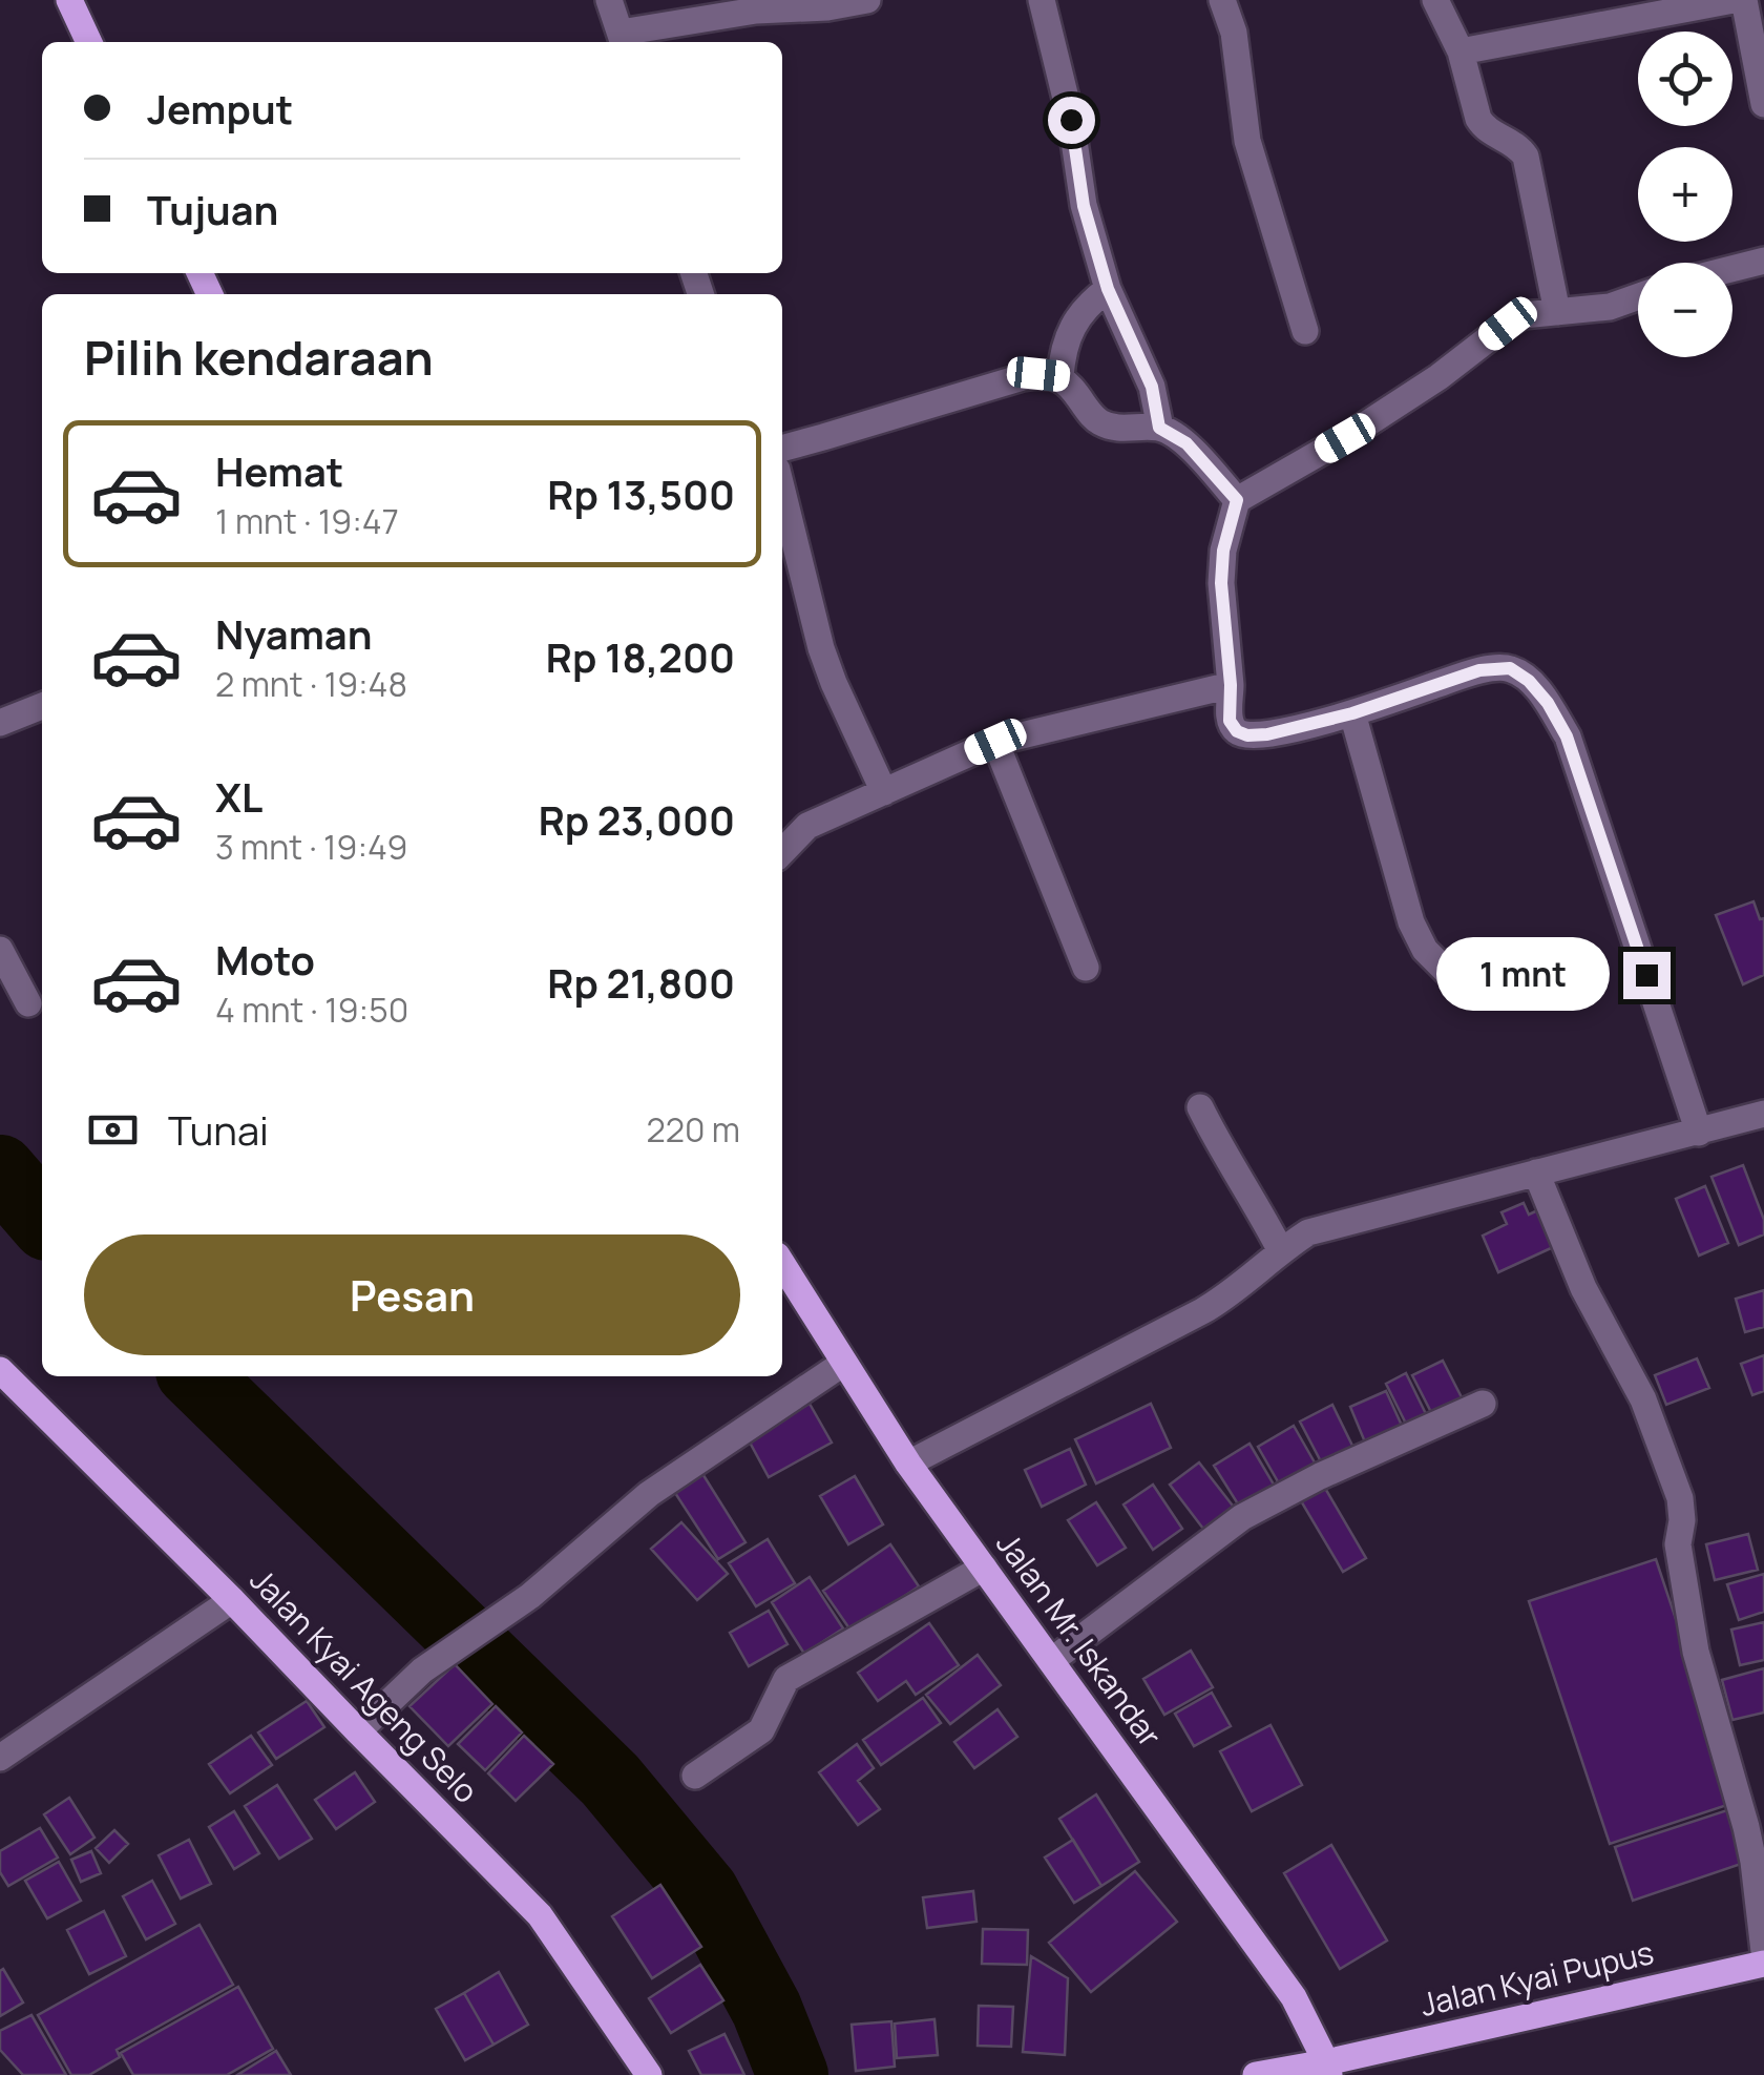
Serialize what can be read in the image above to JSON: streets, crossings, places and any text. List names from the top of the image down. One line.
{"streets":{"main road":["Jalan Mr. Iskandar","Jalan Kyai Ageng Selo","Jalan Kyai Pupus"]},"crossings":[["Jalan Mr. Iskandar","Jalan Kyai Pupus"]],"page":{"map_buttons":["+","−"],"banner":["Jemput","Tujuan"],"heading":"Pilih kendaraan","list":[{"name":"Hemat","note":"1 mnt · 19:47","value":"Rp 13,500"},{"name":"Nyaman","note":"2 mnt · 19:48","value":"Rp 18,200"},{"name":"XL","note":"3 mnt · 19:49","value":"Rp 23,000"},{"name":"Moto","note":"4 mnt · 19:50","value":"Rp 21,800"}],"bubble":"1 mnt","pay":["Tunai","220 m"],"buttons":"Pesan"}}
